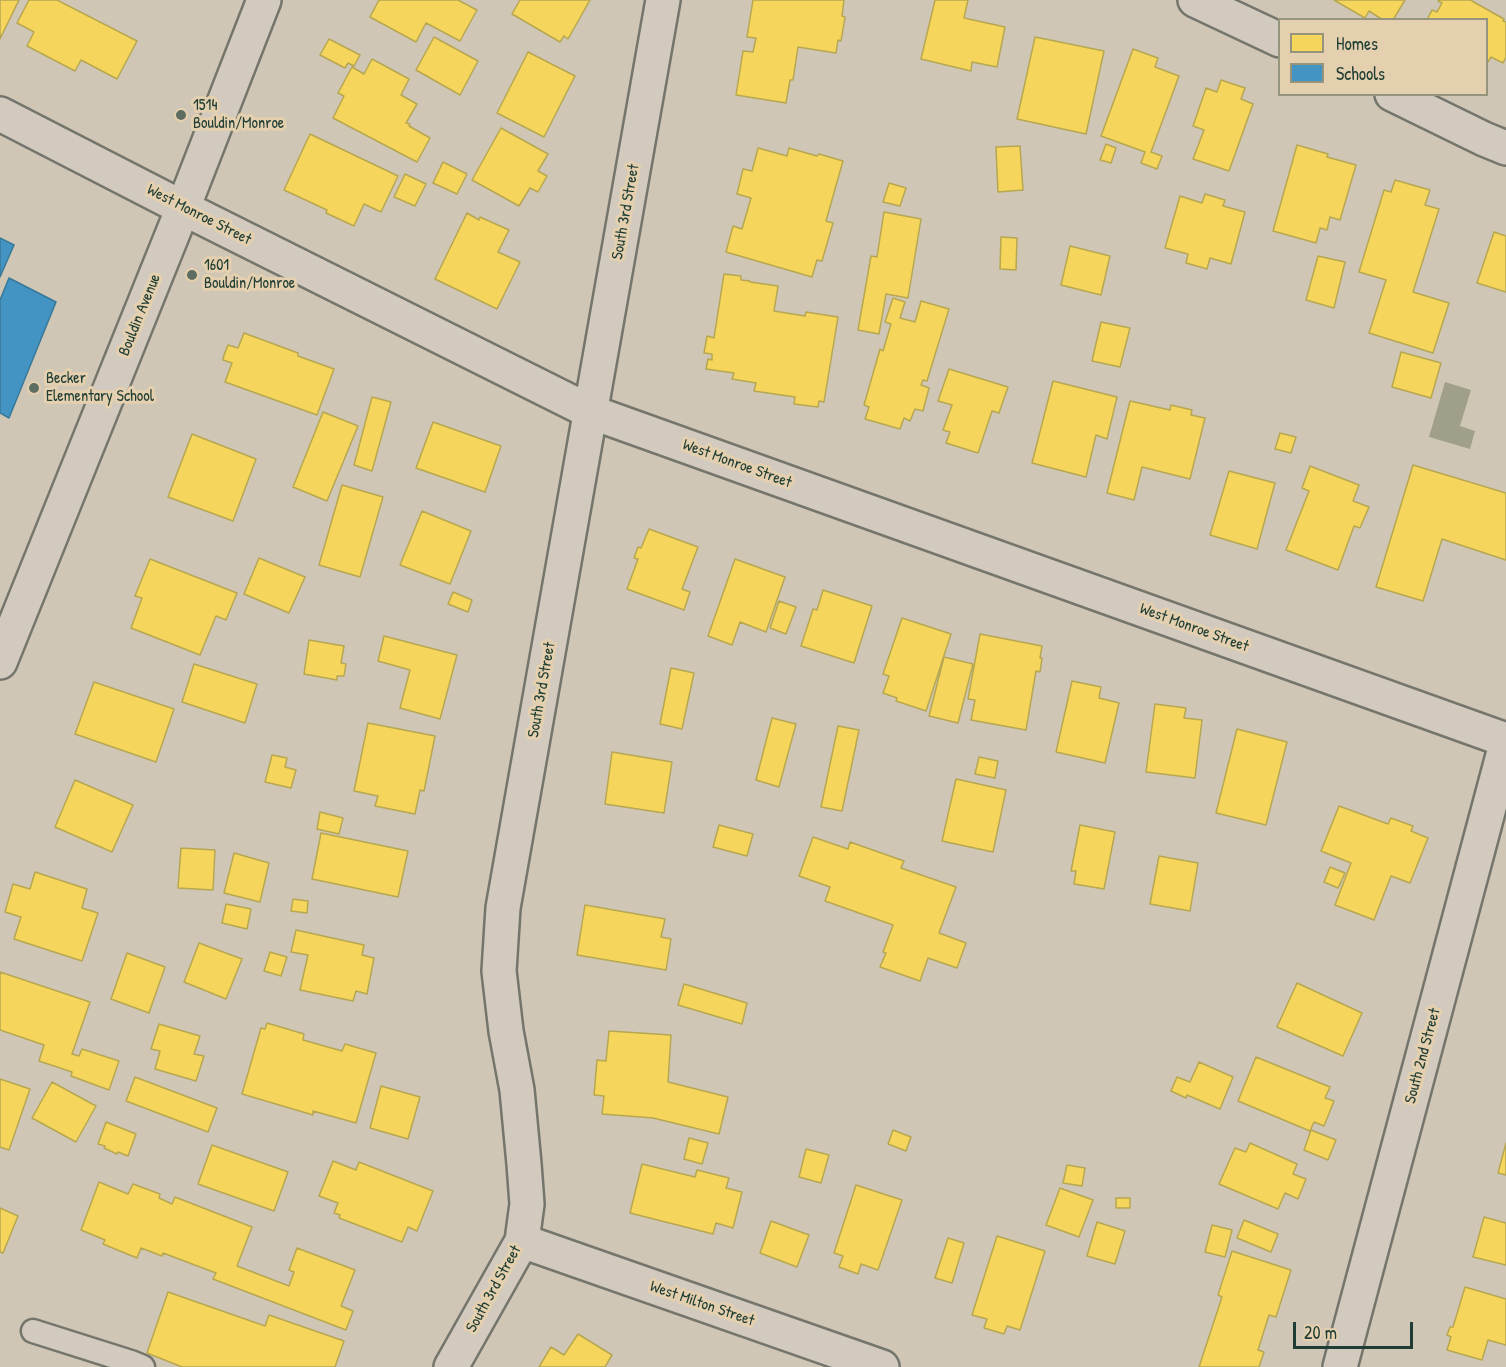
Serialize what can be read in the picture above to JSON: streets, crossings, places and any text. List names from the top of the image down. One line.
{"streets":{"street":["South 3rd Street","West Monroe Street","Bouldin Avenue","South 2nd Street","West Milton Street"]},"crossings":[["South 3rd Street","West Monroe Street"],["South 3rd Street","West Milton Street"],["West Monroe Street","Bouldin Avenue"],["West Monroe Street","South 2nd Street"]],"places":["1514 Bouldin/Monroe","1601 Bouldin/Monroe","Becker Elementary School"],"legend":["Homes","Schools"],"scale_bar":"20 m"}
